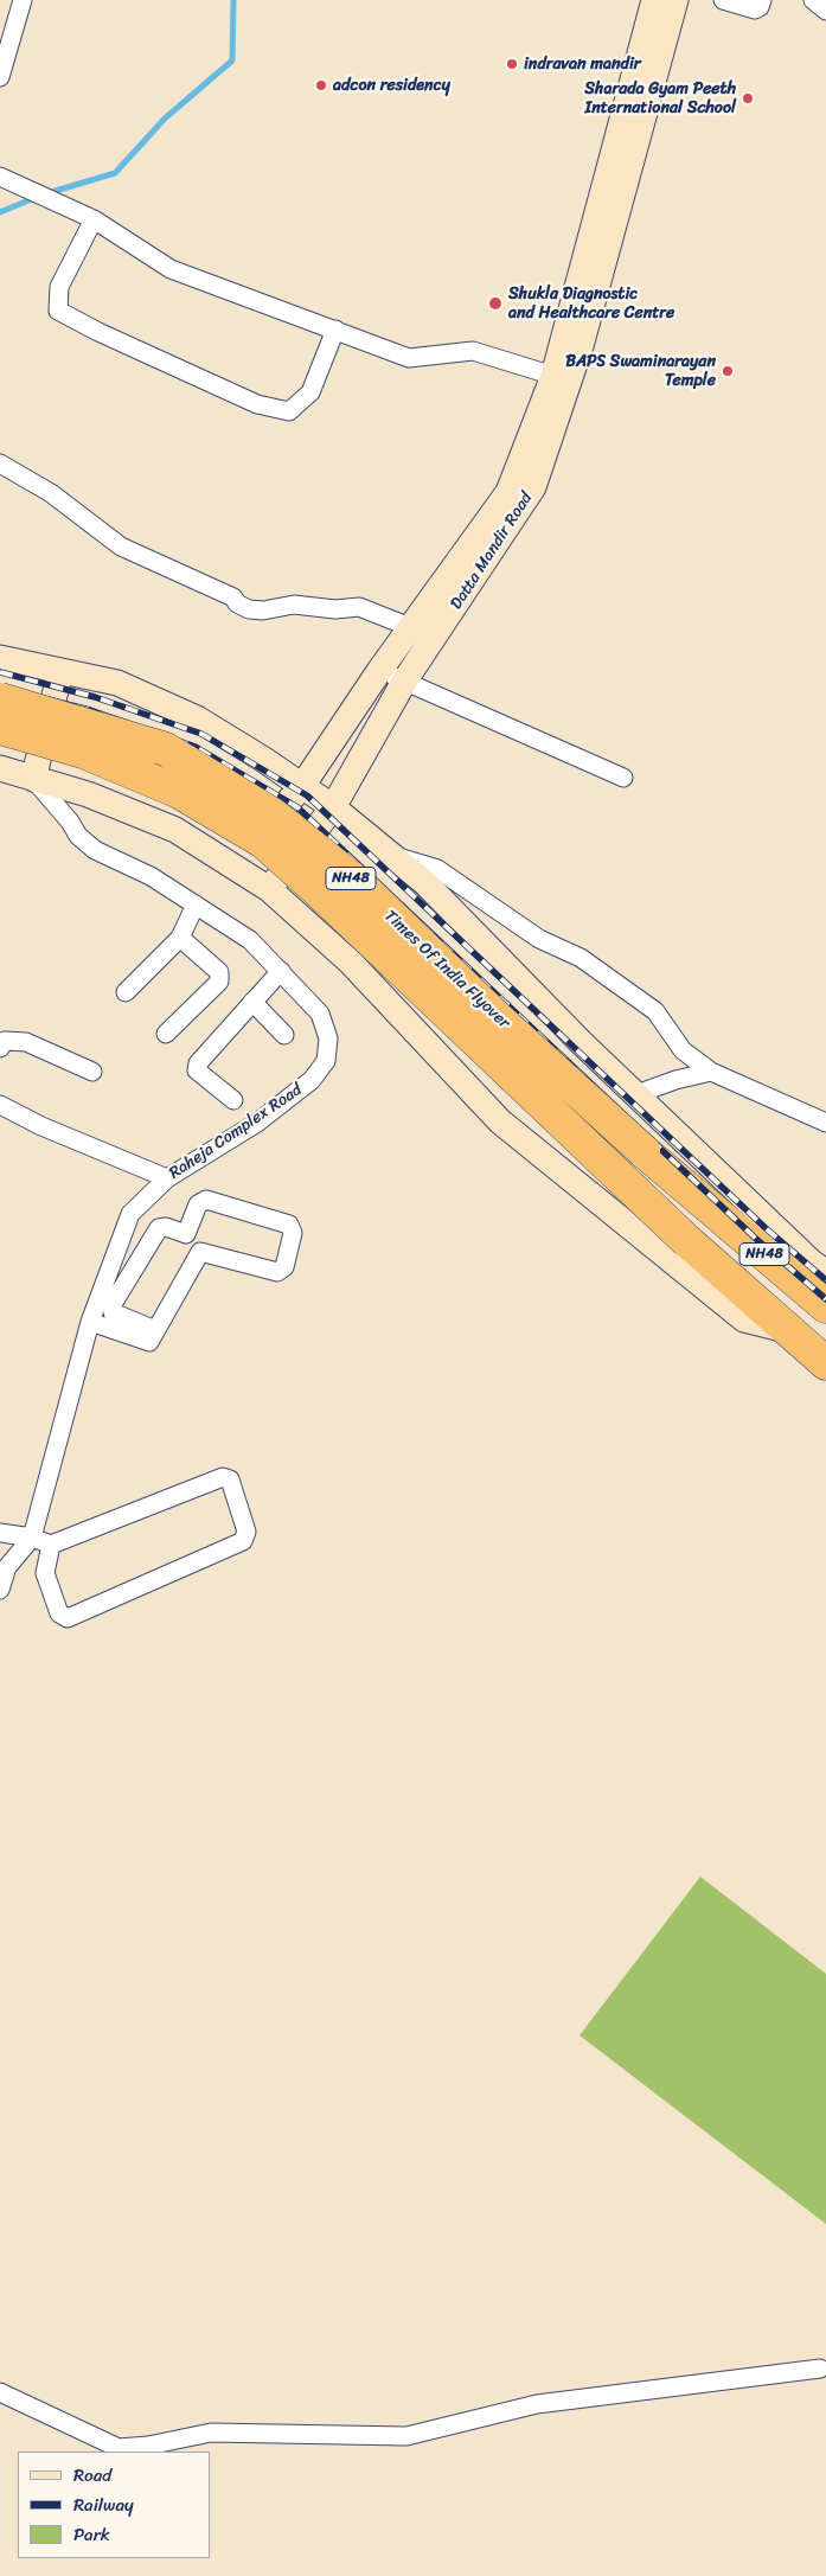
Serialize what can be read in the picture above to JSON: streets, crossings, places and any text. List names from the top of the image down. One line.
{"streets":{"highway":["NH48","Times Of India Flyover"],"street":["Datta Mandir Road","Raheja Complex Road"]},"crossings":[["NH48","Times Of India Flyover"]],"places":["indravan mandir","adcon residency","Sharada Gyam Peeth International School","Shukla Diagnostic and Healthcare Centre","BAPS Swaminarayan Temple"],"legend":["Road","Railway","Park"]}
